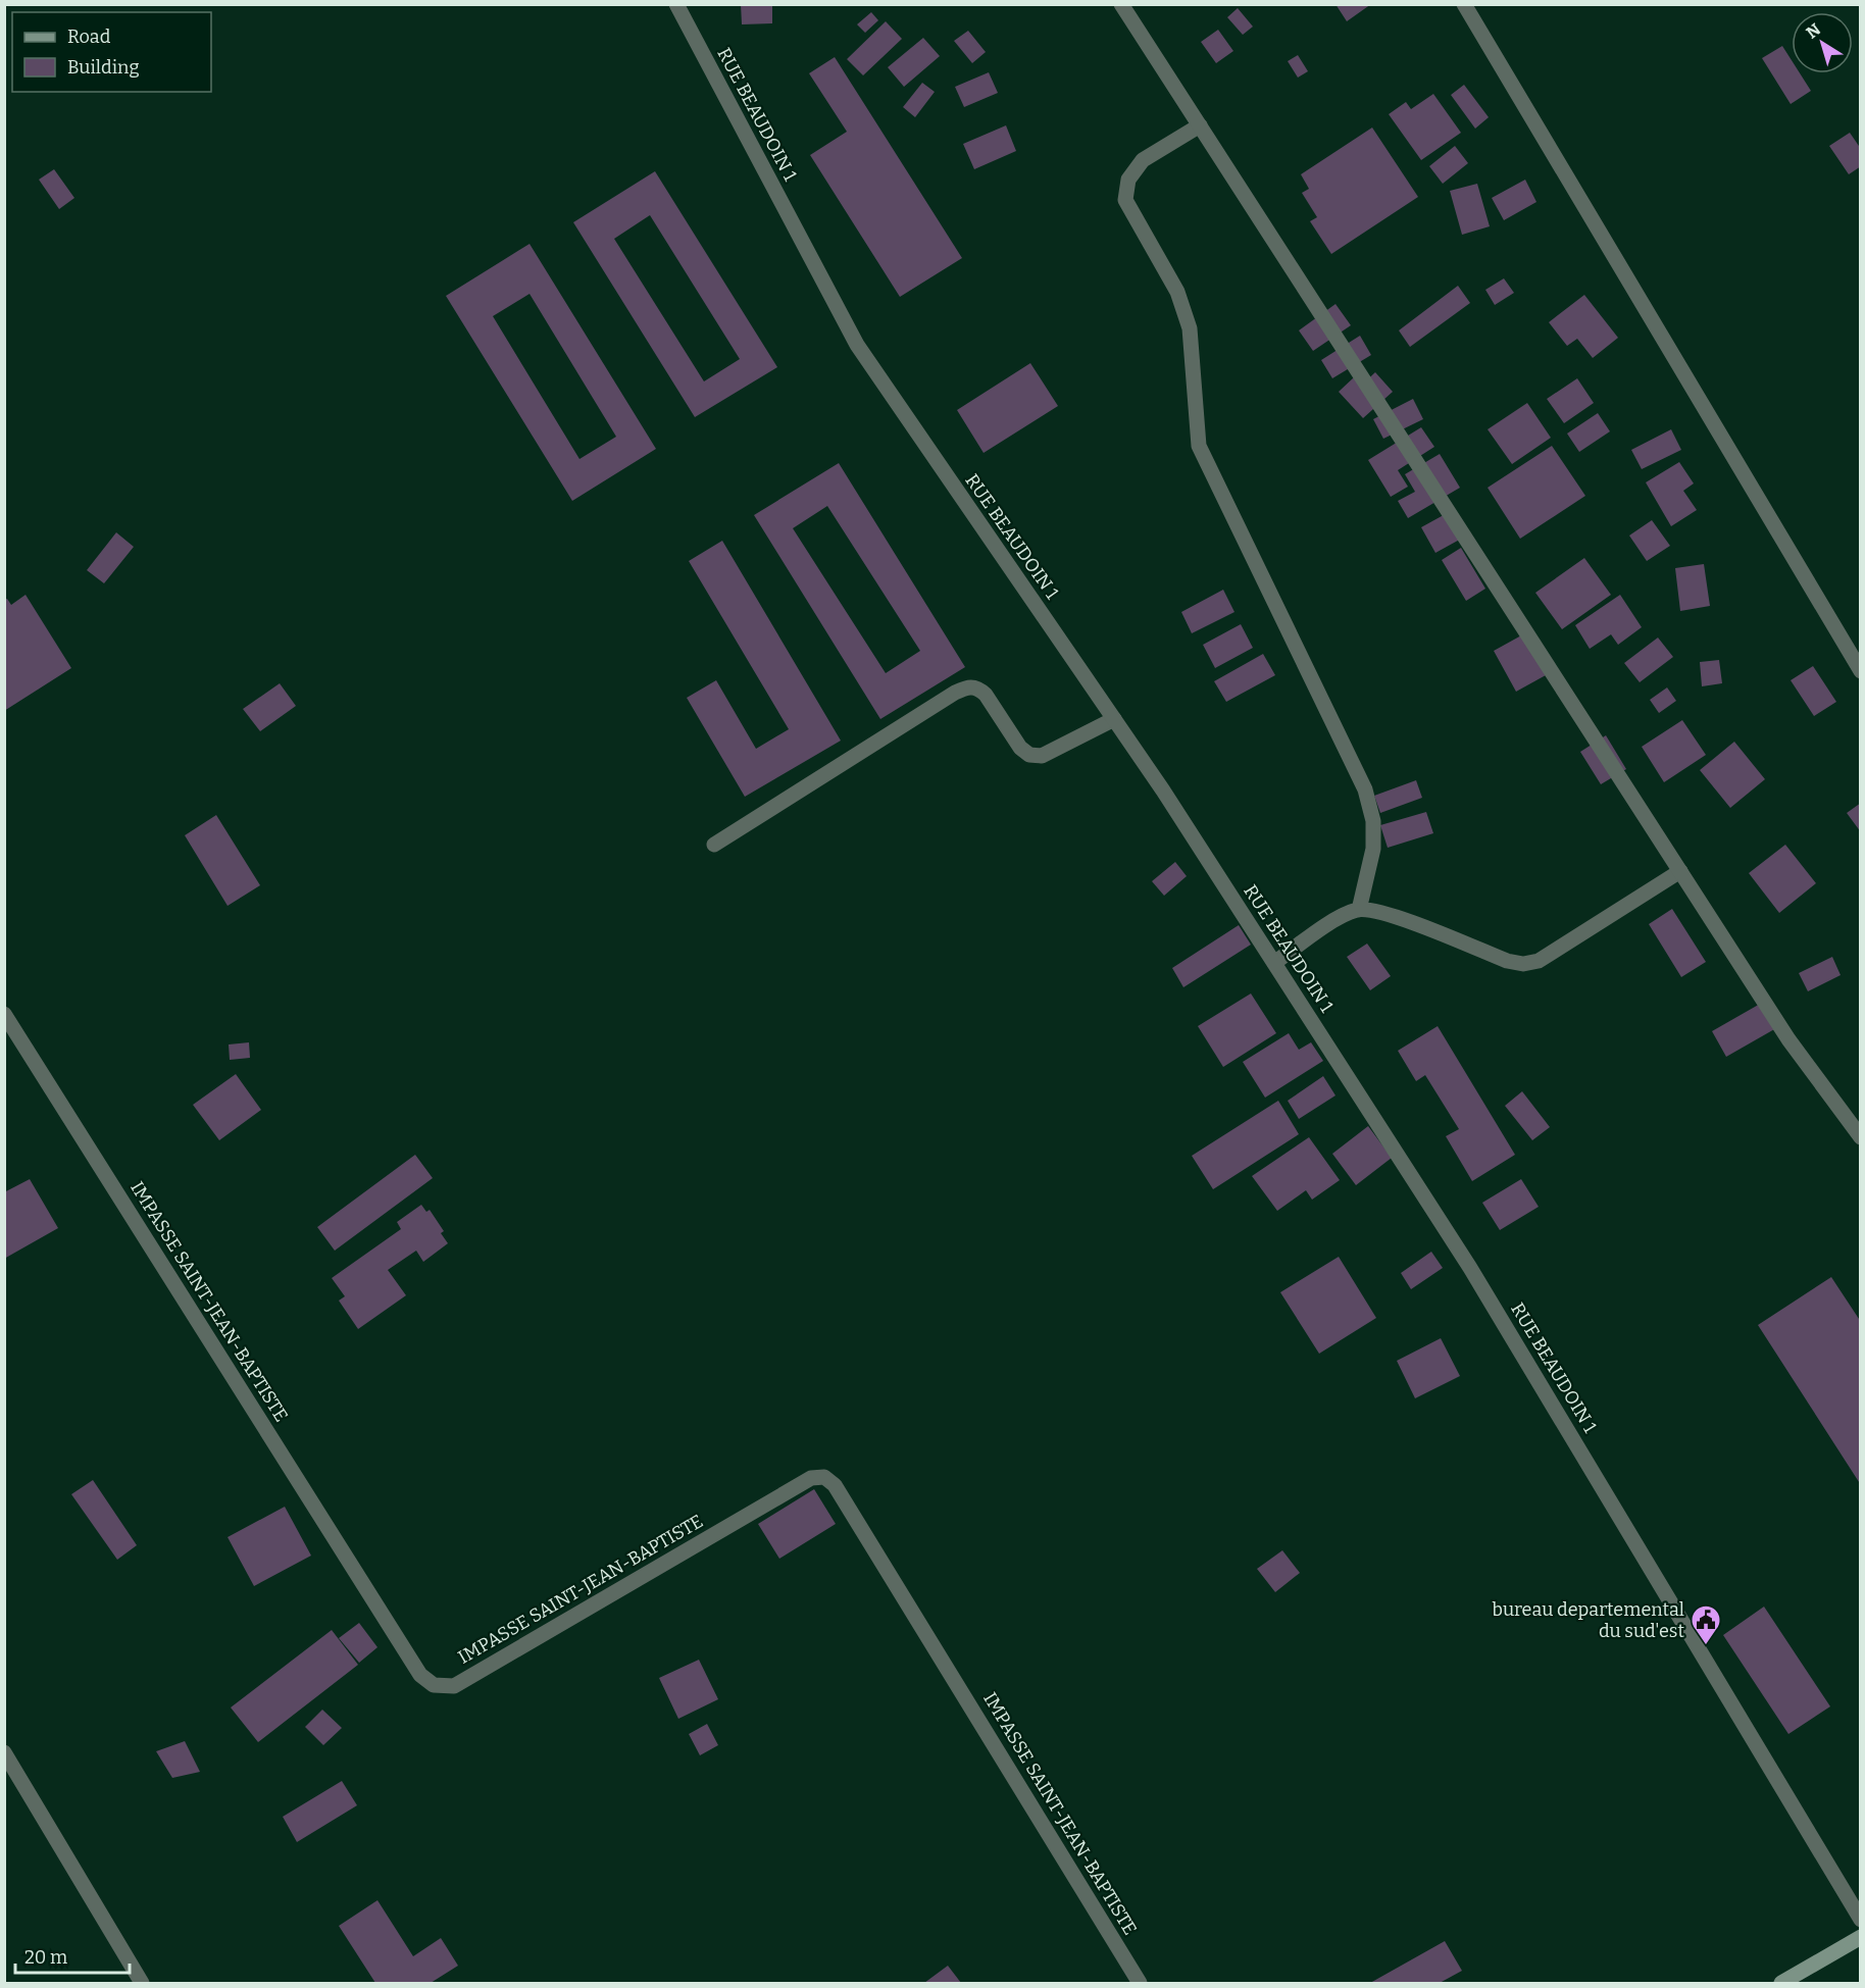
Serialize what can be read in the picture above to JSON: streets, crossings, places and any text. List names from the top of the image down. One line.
{"streets":{"street":["RUE BEAUDOIN 1","IMPASSE SAINT-JEAN-BAPTISTE"]},"places":{"public building":["bureau departemental du sud'est"]},"legend":["Road","Building"],"scale_bar":"20 m","north":"top left"}
